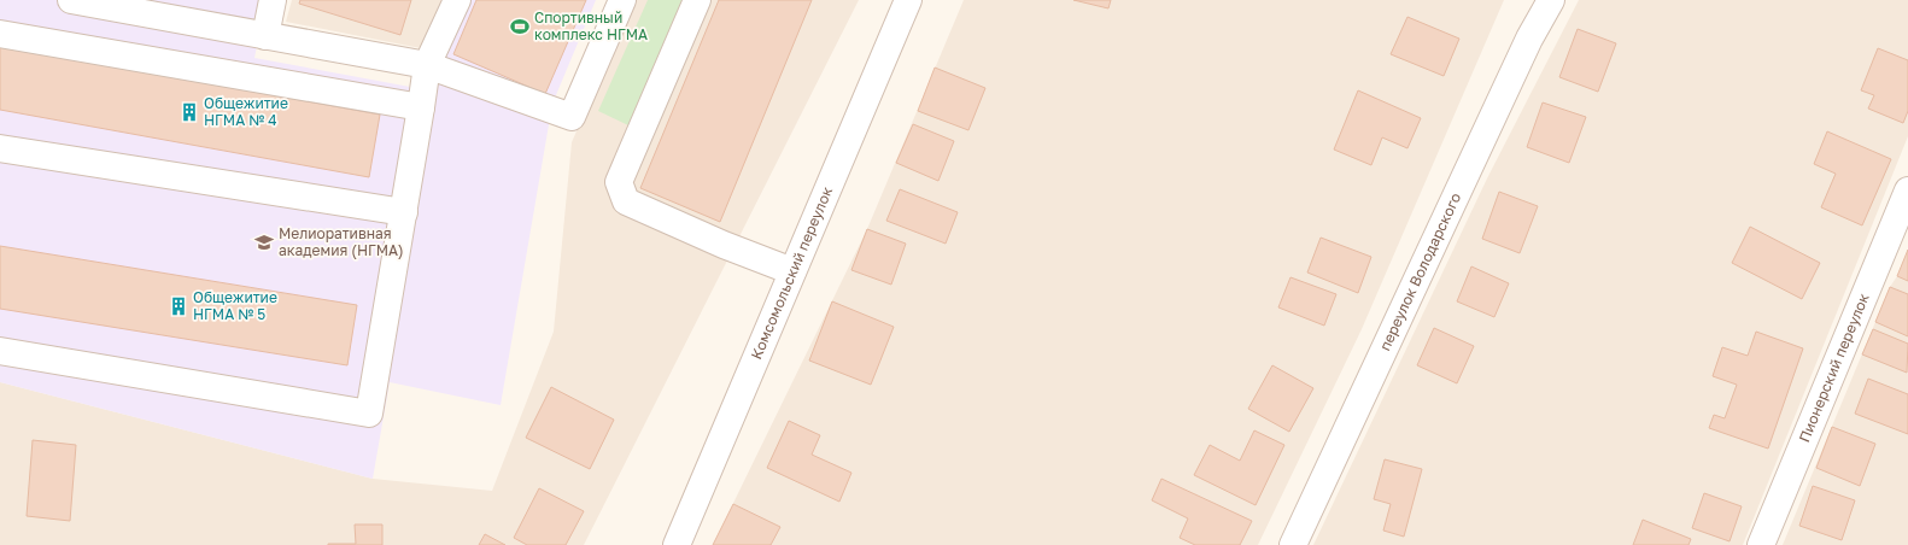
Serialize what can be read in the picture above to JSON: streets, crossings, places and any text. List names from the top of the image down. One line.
{"streets":{"street":["Комсомольский переулок","переулок Володарского","Пионерский переулок"]},"places":{"sports":["Спортивный комплекс НГМА"],"building":["Общежитие НГМА № 4","Общежитие НГМА № 5"],"school or university":["Мелиоративная академия (НГМА)"]}}
